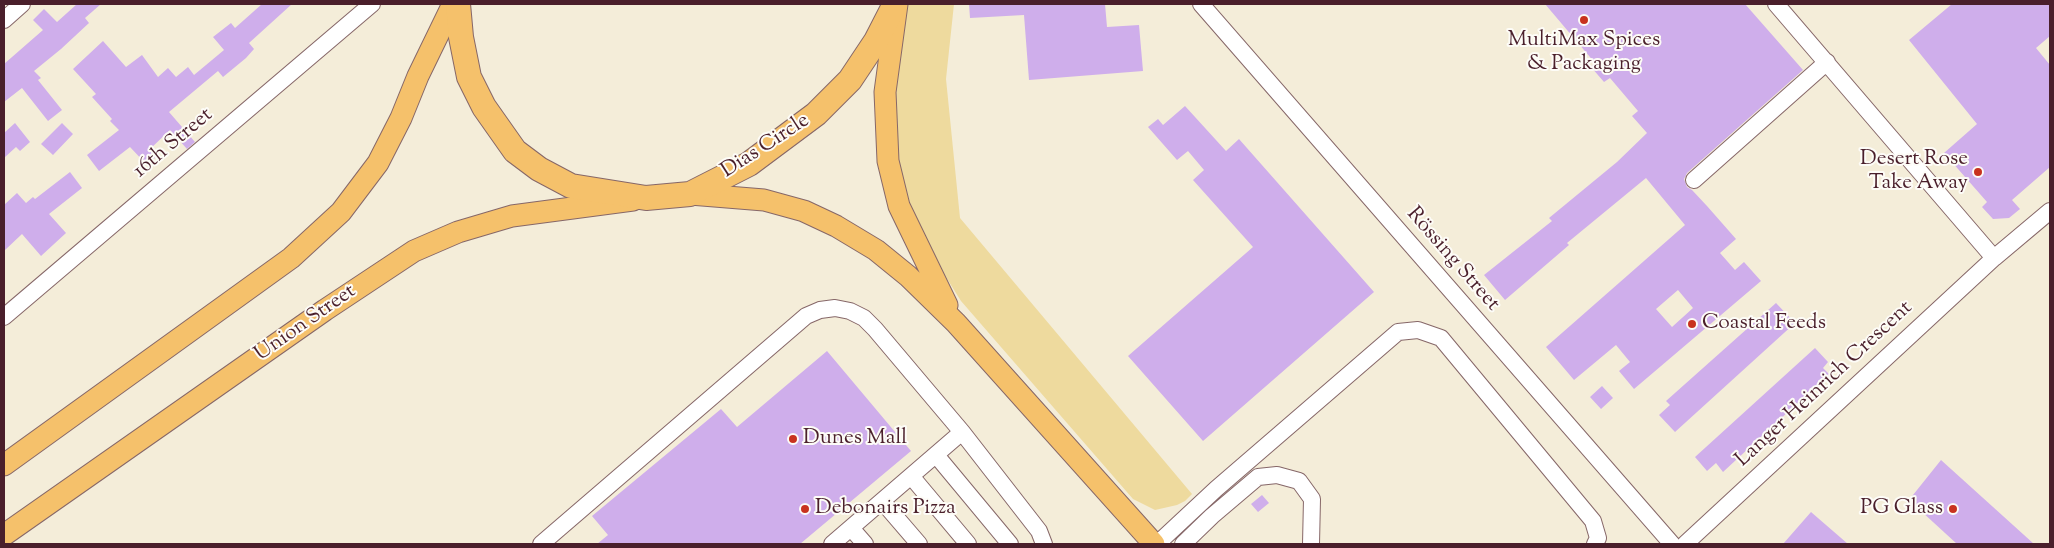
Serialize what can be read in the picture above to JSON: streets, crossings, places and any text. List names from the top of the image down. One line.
{"streets":{"highway":["Dias Circle"],"main road":["Union Street"],"street":["16th Street","Rössing Street","Langer Heinrich Crescent"]},"crossings":[["Dias Circle","Union Street"]],"places":["MultiMax Spices & Packaging","Desert Rose Take Away","Coastal Feeds","Dunes Mall","Debonairs Pizza","PG Glass"]}
